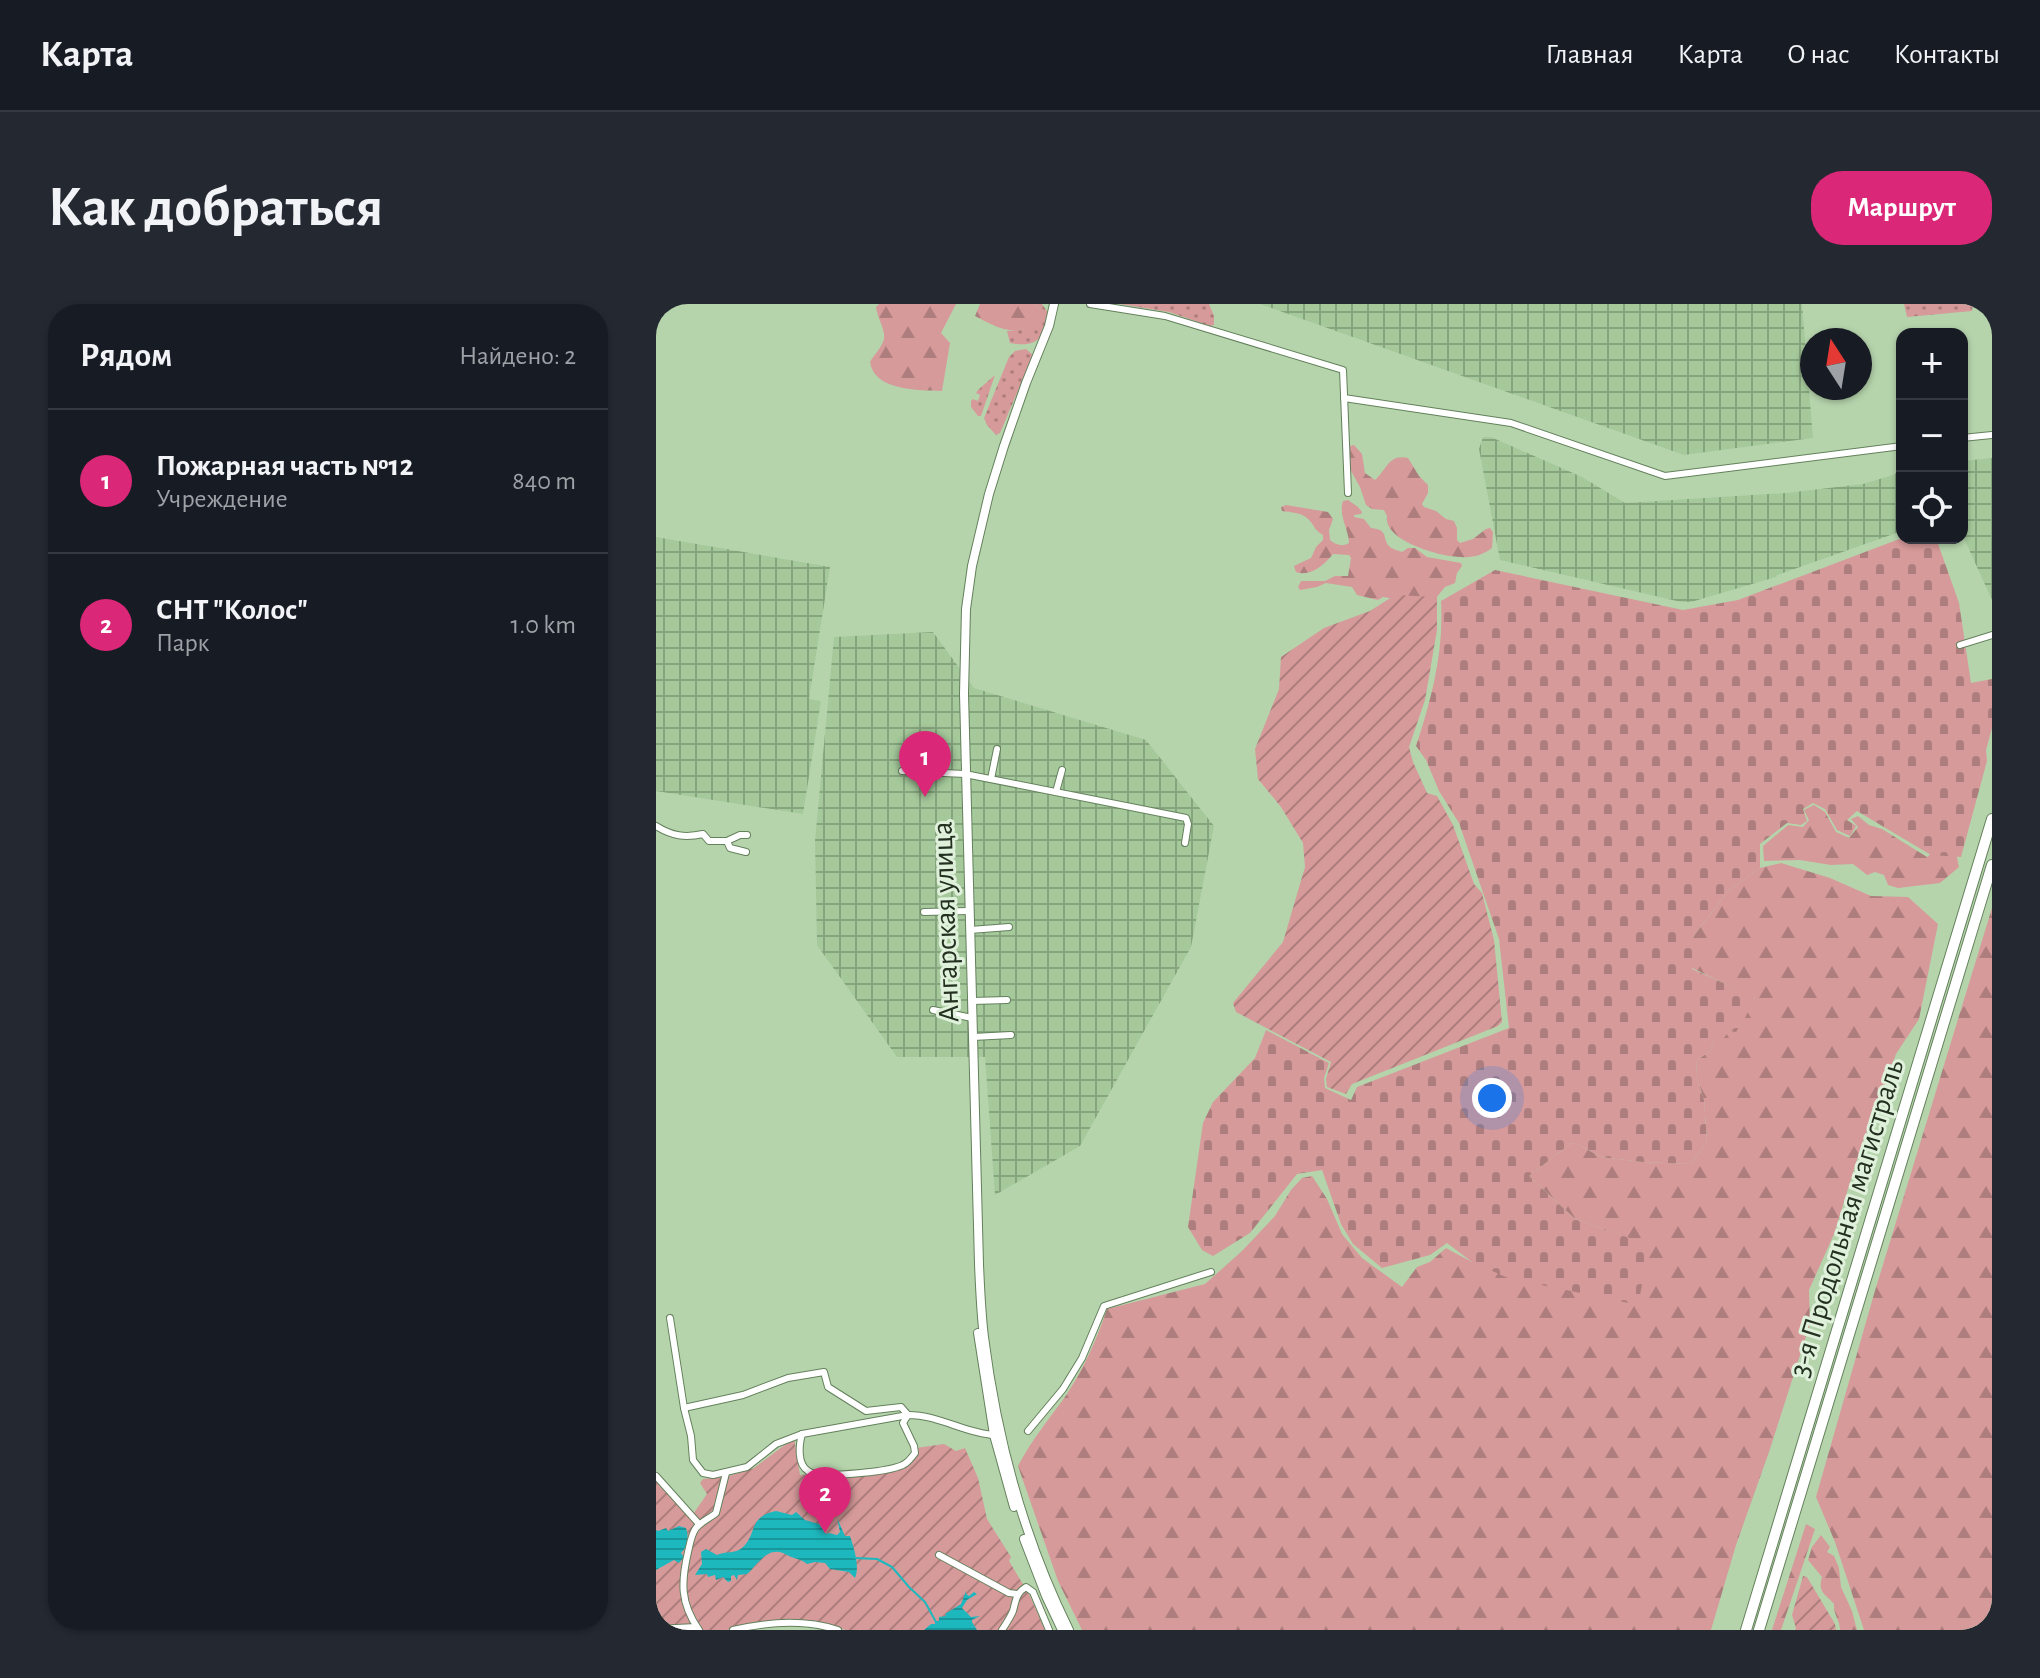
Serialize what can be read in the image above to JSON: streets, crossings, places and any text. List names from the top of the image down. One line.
{"streets":{"highway":["3-я Продольная магистраль"],"main road":["Ангарская улица"]},"north":"top","page":{"header":"Карта","nav":["Главная","Карта","О нас","Контакты"],"buttons":"Маршрут","title":"Как добраться","heading":["Рядом","Найдено: 2"],"map_buttons":["+","−"],"list":[{"mark":"1","name":"Пожарная часть №12","note":"Учреждение","value":"840 m"},{"mark":"2","name":"СНТ \"Колос\"","note":"Парк","value":"1.0 km"}],"pins":["1","2"]}}
